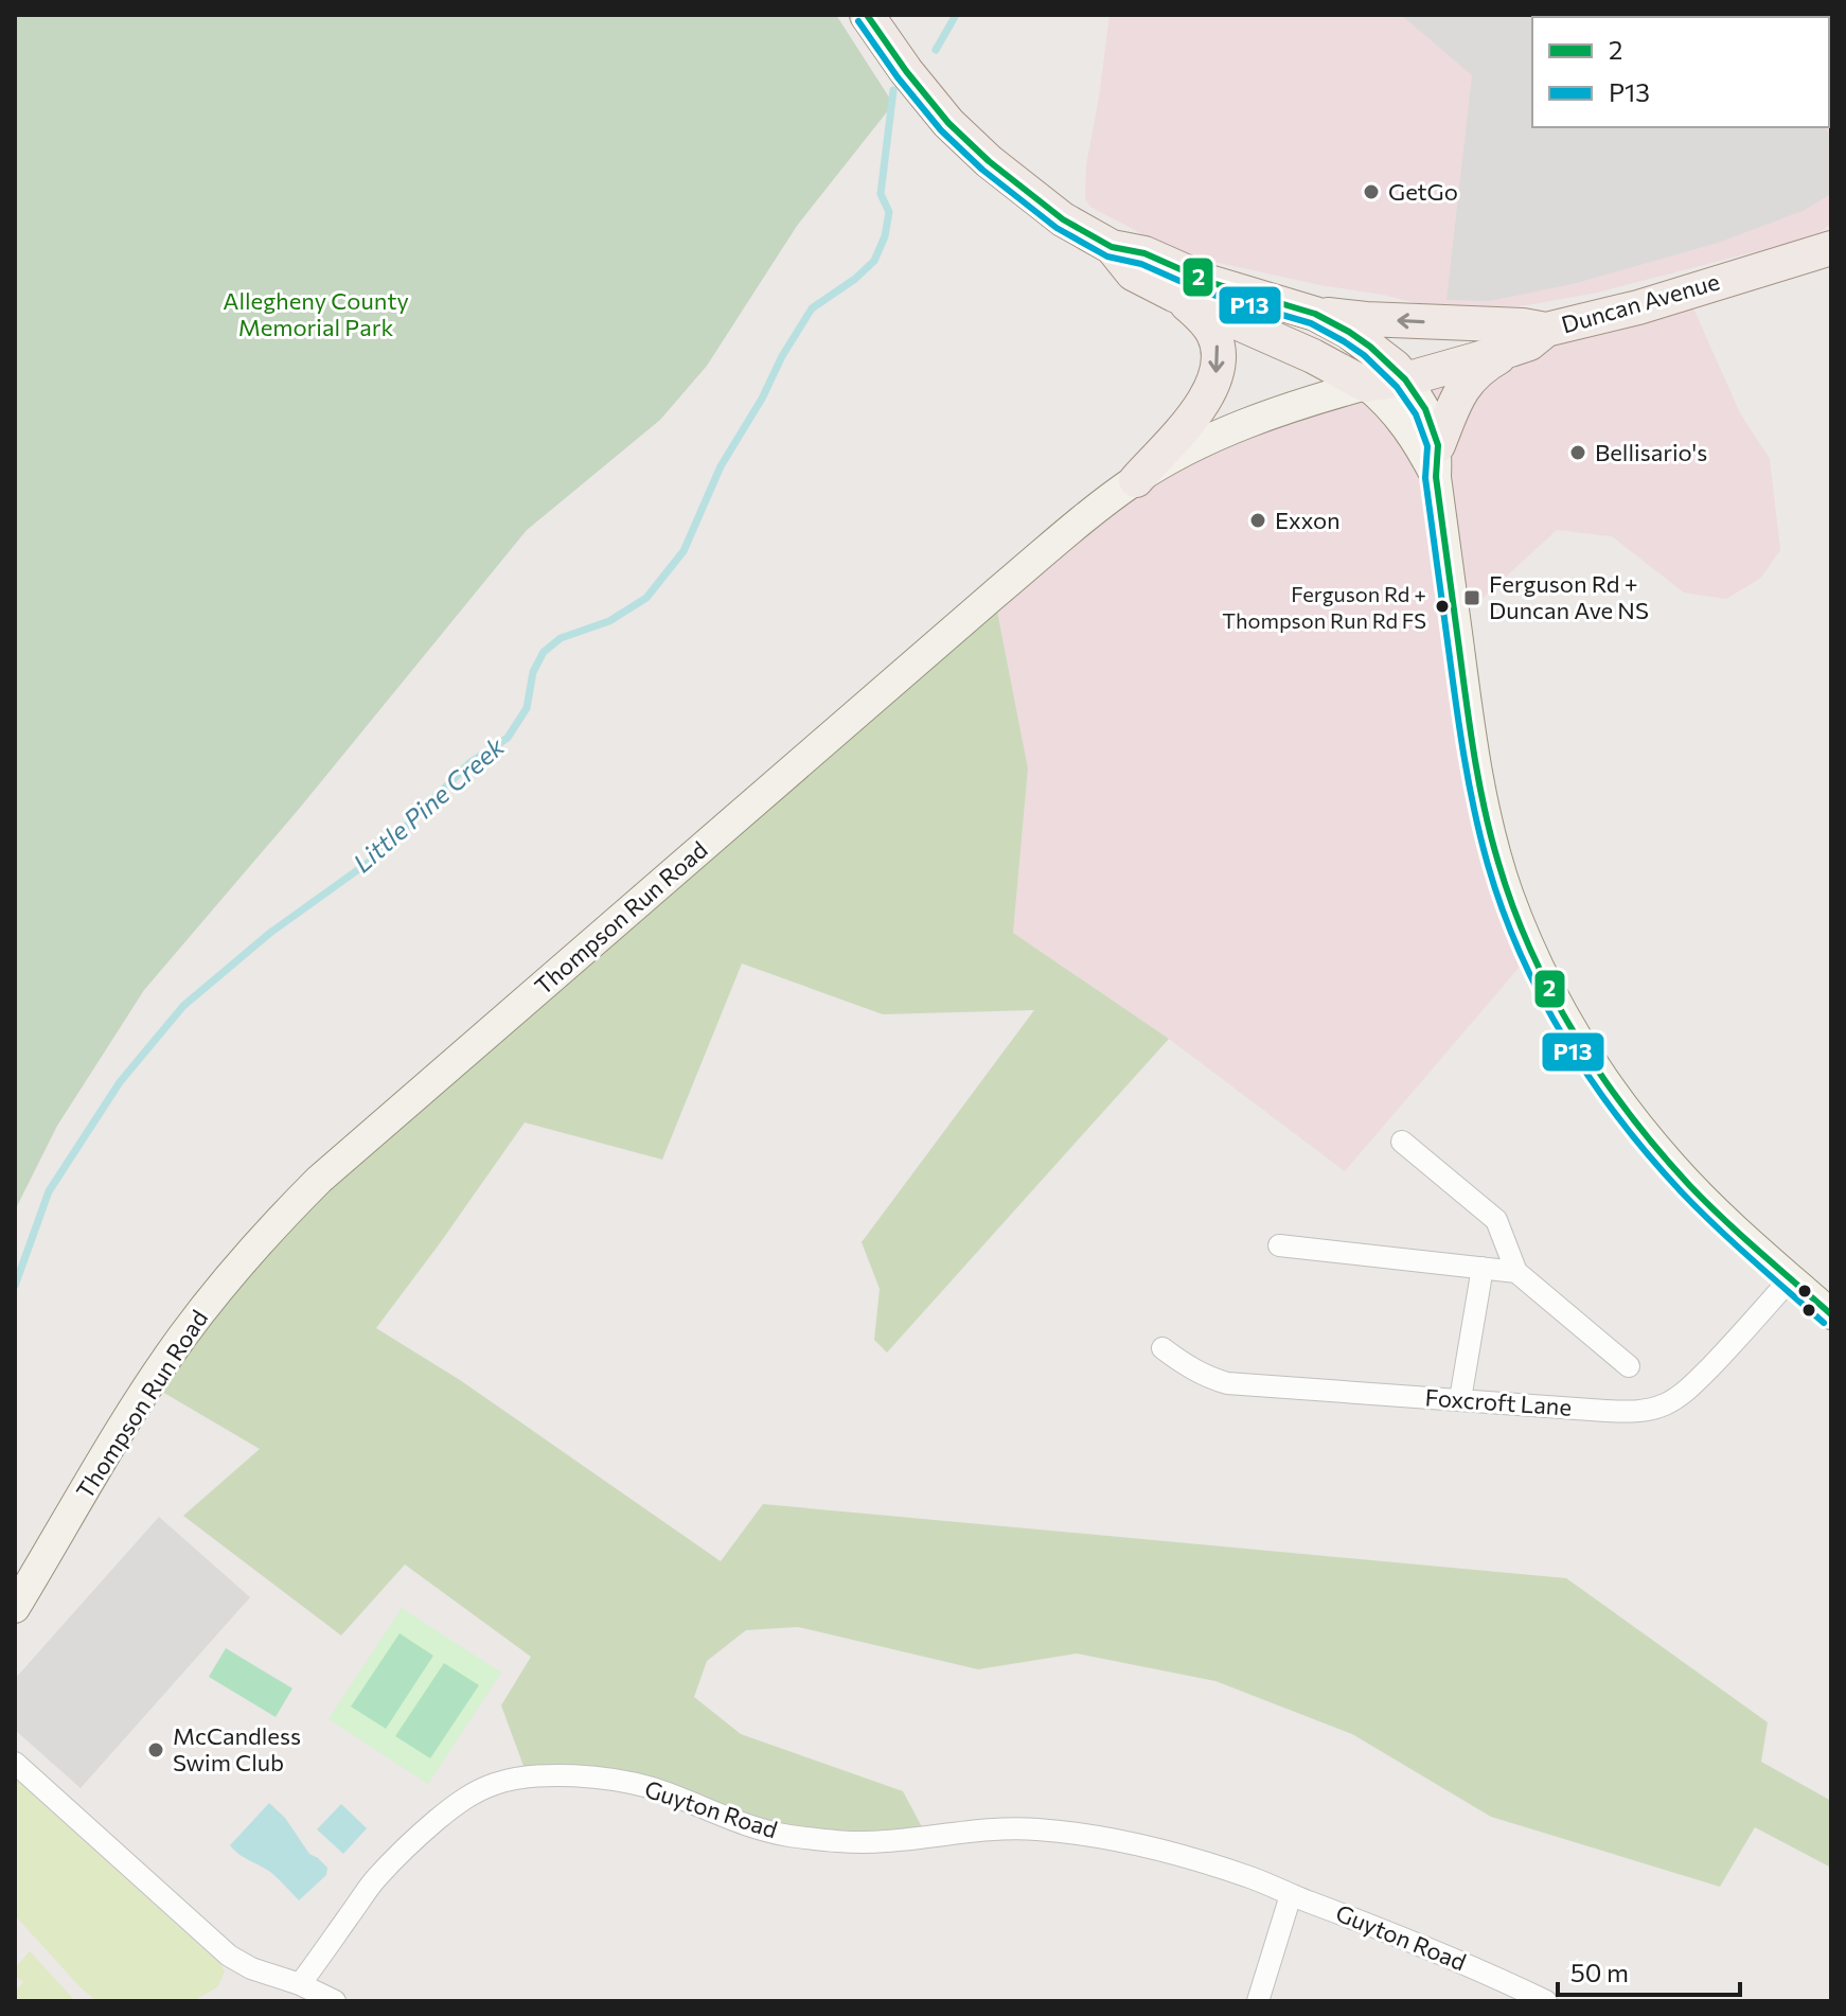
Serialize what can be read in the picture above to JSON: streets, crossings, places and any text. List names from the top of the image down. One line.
{"streets":{"main road":["Duncan Avenue"],"street":["Thompson Run Road","Foxcroft Lane","Guyton Road"]},"crossings":[["Duncan Avenue","Thompson Run Road"]],"water":["Little Pine Creek"],"parks":["Allegheny County Memorial Park"],"places":{"other":["GetGo","Bellisario's","Exxon","Ferguson Rd + Thompson Run Rd FS","McCandless Swim Club"],"transit":["Ferguson Rd + Duncan Ave NS"]},"lines":["transit line 2","transit line P13"],"legend":["2","P13"],"scale_bar":"50 m"}
